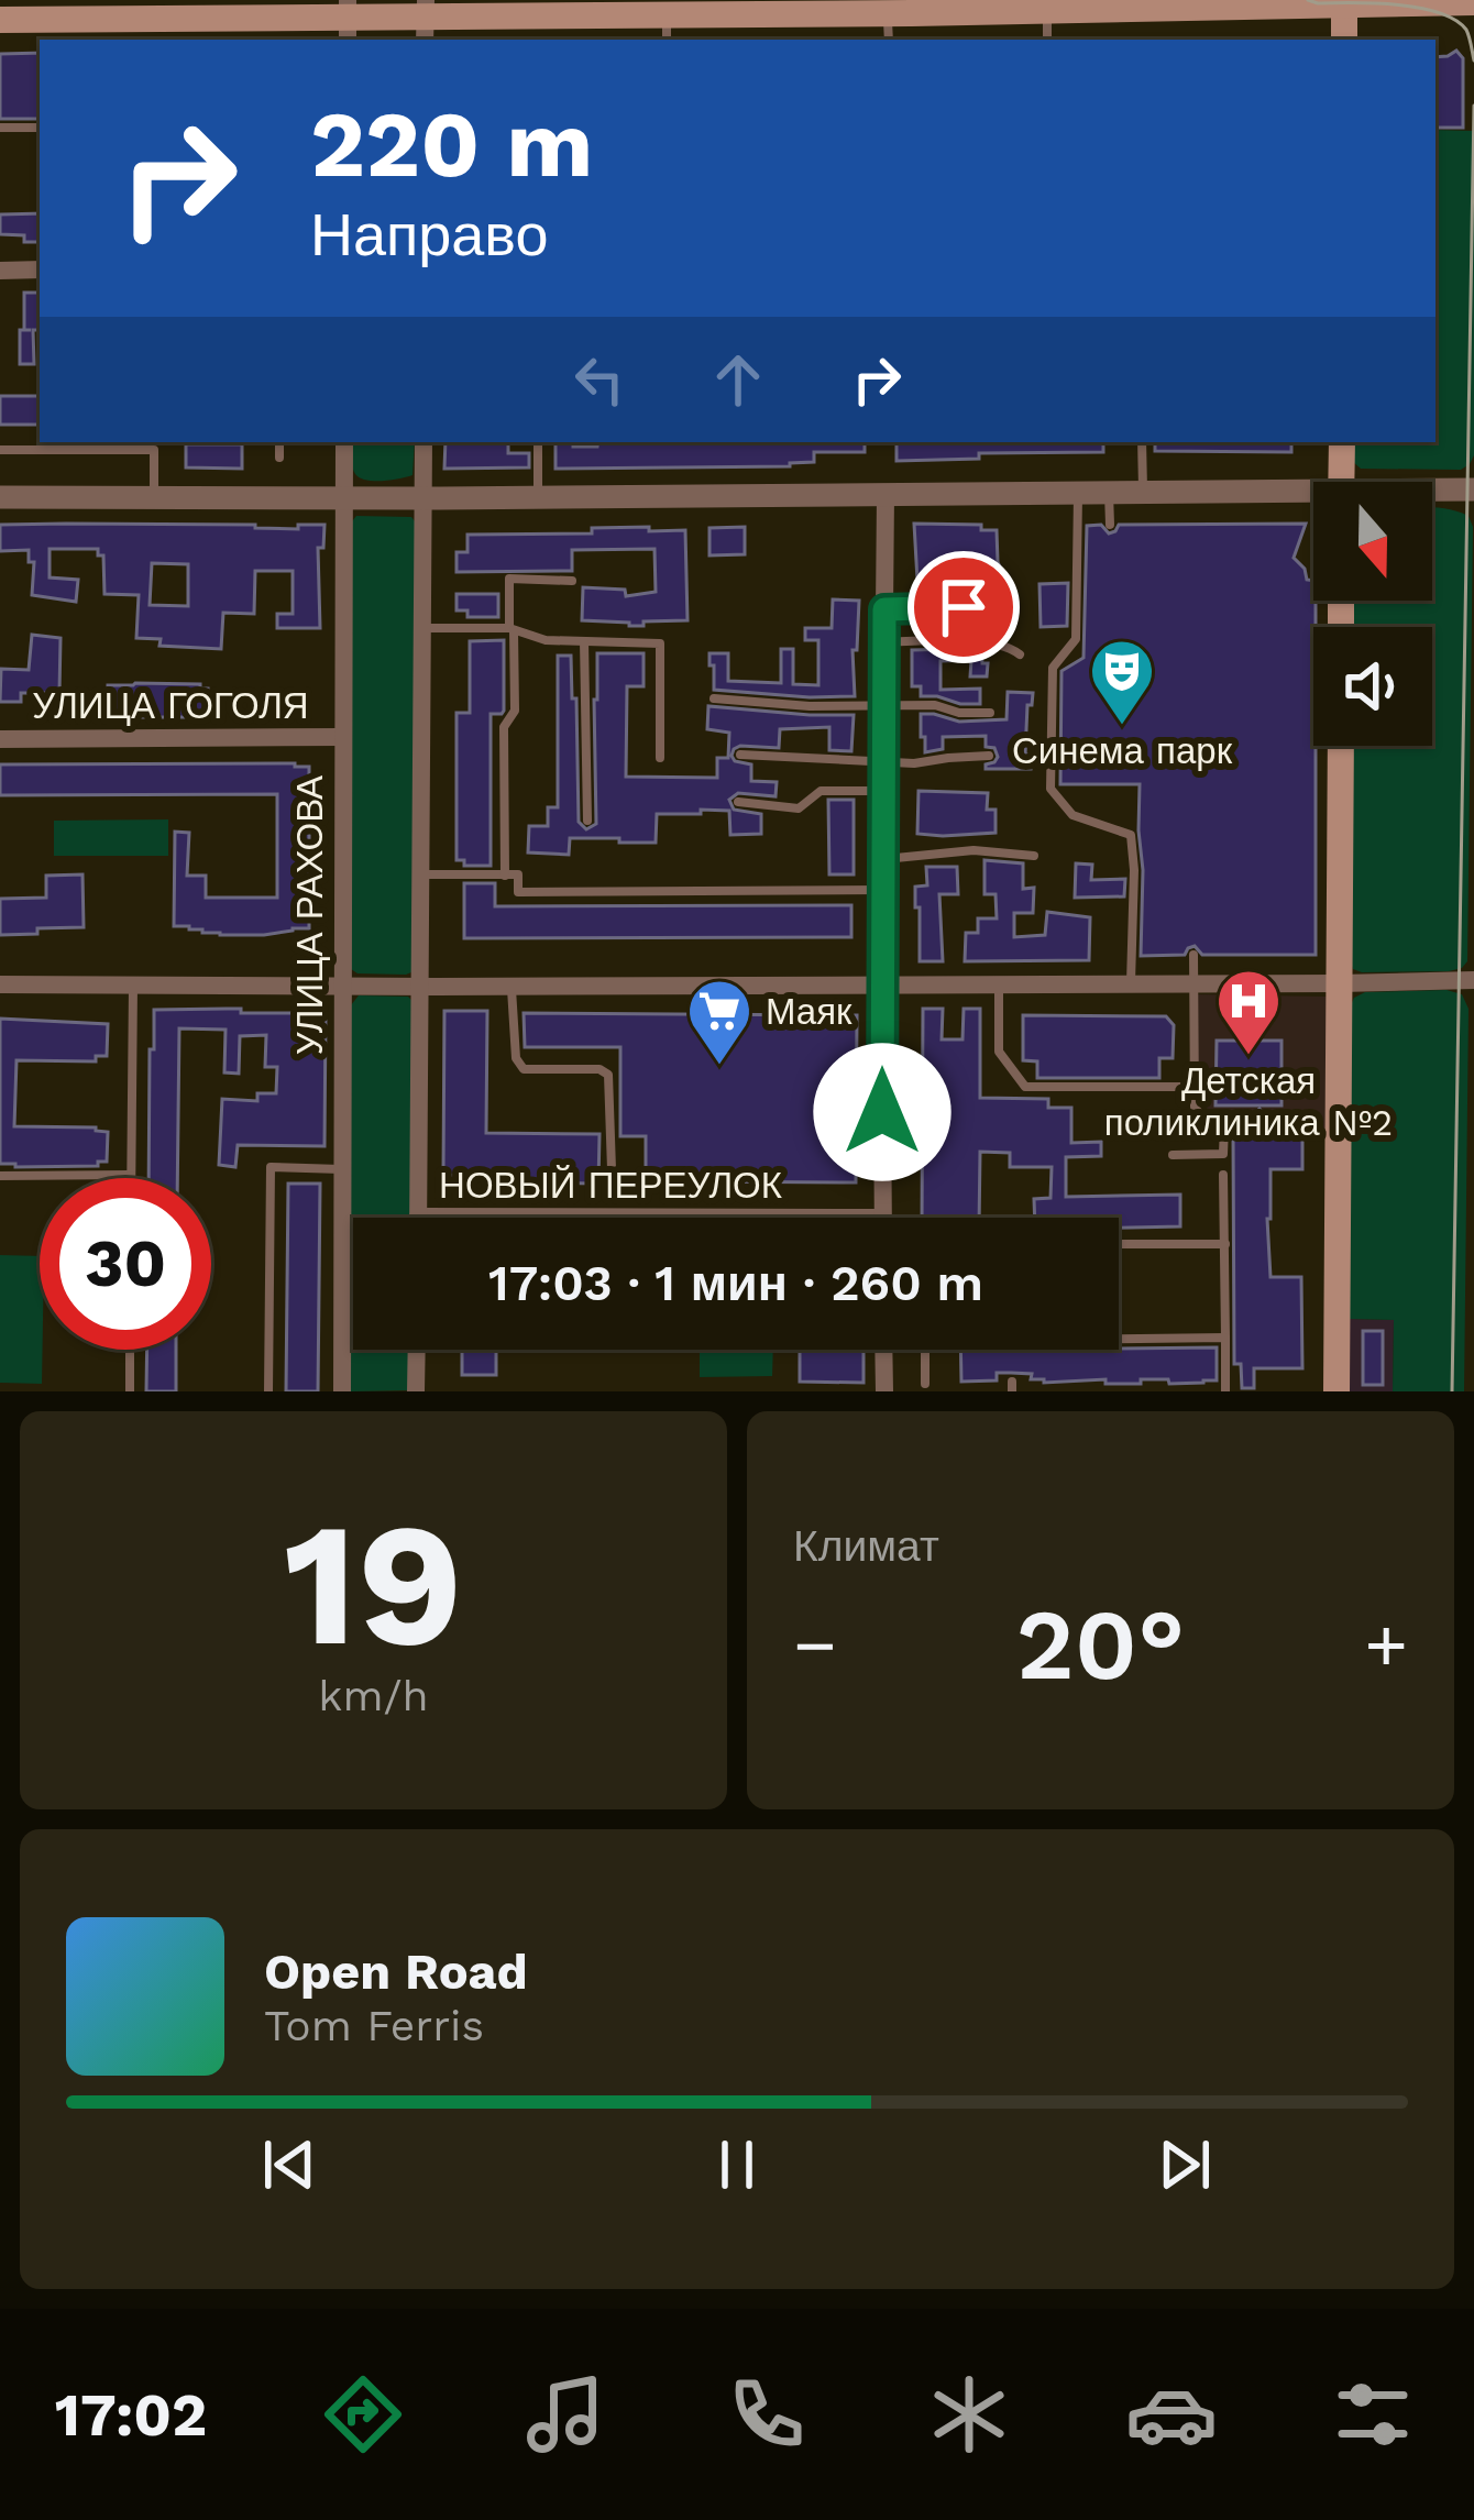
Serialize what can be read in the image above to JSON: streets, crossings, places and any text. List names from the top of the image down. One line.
{"streets":{"street":["УЛИЦА ГОГОЛЯ","УЛИЦА РАХОВА","НОВЫЙ ПЕРЕУЛОК"]},"crossings":[["УЛИЦА ГОГОЛЯ","УЛИЦА РАХОВА"]],"places":{"theatre":["Синема парк"],"hospital":["Детская поликлиника №2"],"supermarket":["Маяк"]},"north":"bottom","page":{"turn":["220 m","Направо"],"limit":"30","trip":"17:03 · 1 мин · 260 m","tile":[["19","km/h"],"Климат"],"heat":["−","20°","+"],"song":["Open Road","Tom Ferris"],"tabs":"17:02"}}
